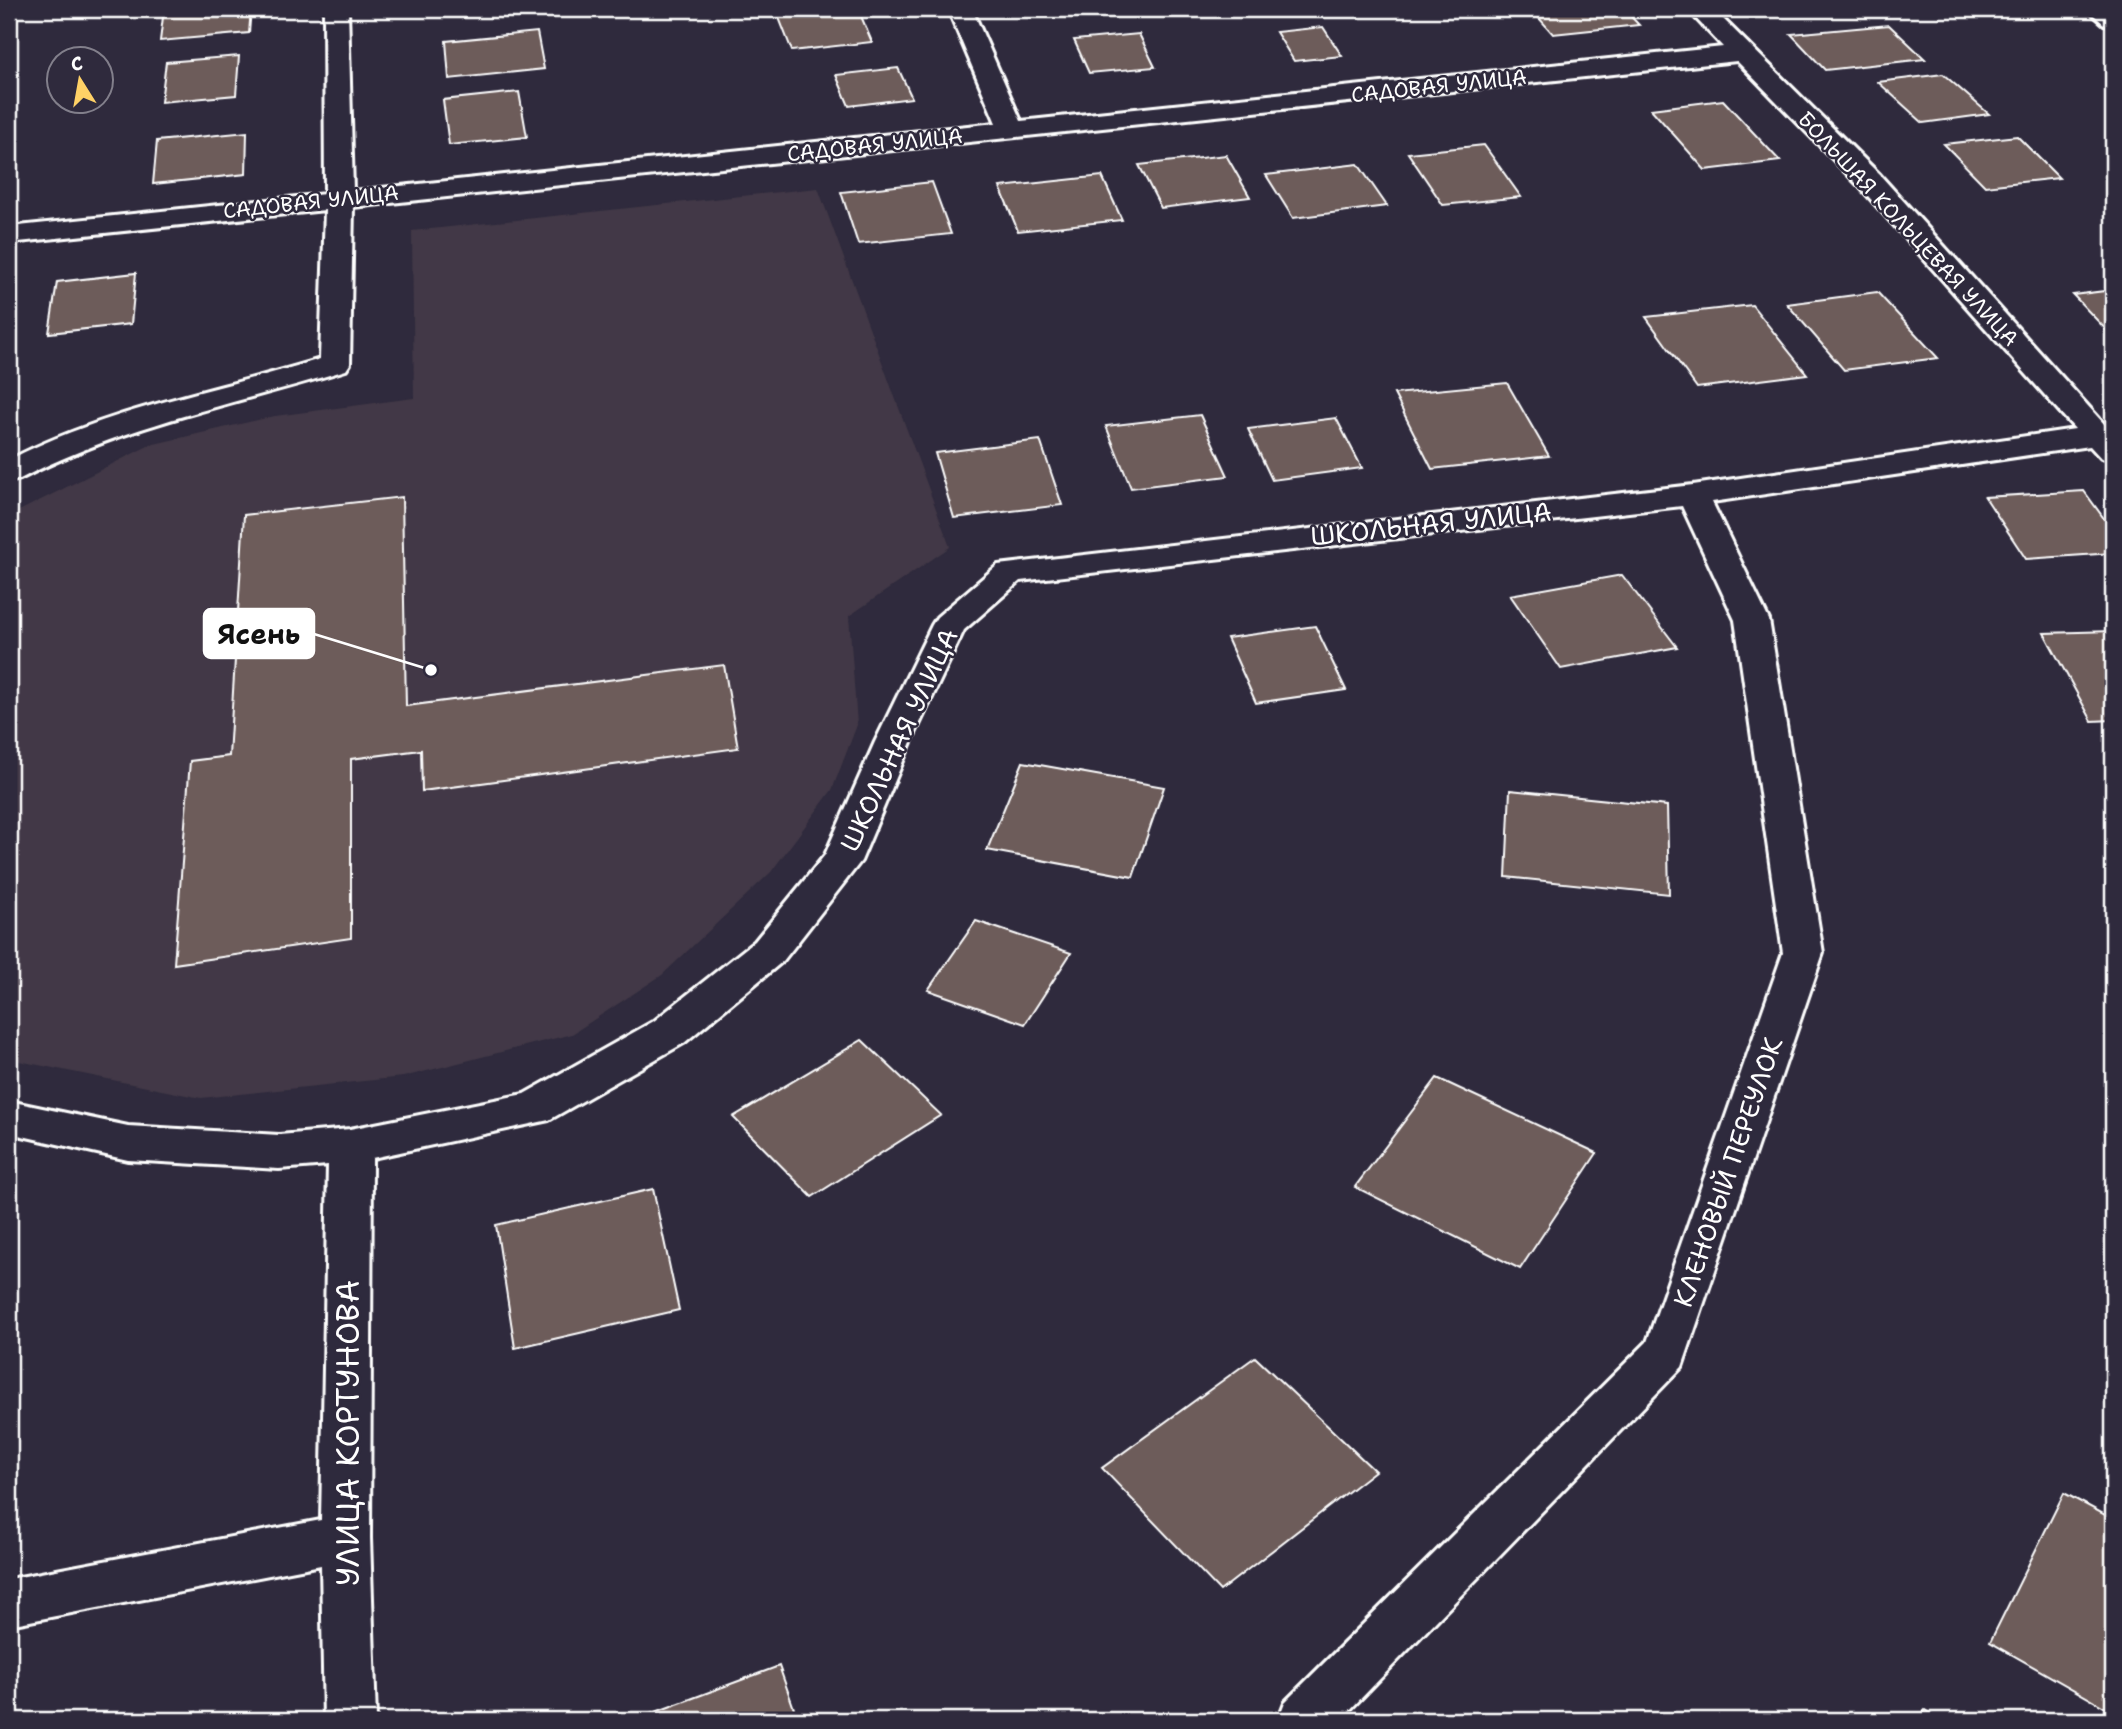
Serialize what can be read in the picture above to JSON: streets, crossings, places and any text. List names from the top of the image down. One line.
{"streets":{"street":["САДОВАЯ УЛИЦА","БОЛЬШАЯ КОЛЬЦЕВАЯ УЛИЦА","ШКОЛЬНАЯ УЛИЦА","КЛЕНОВЫЙ ПЕРЕУЛОК","УЛИЦА КОРТУНОВА"]},"crossings":[["САДОВАЯ УЛИЦА","БОЛЬШАЯ КОЛЬЦЕВАЯ УЛИЦА"],["БОЛЬШАЯ КОЛЬЦЕВАЯ УЛИЦА","ШКОЛЬНАЯ УЛИЦА"],["ШКОЛЬНАЯ УЛИЦА","КЛЕНОВЫЙ ПЕРЕУЛОК"],["ШКОЛЬНАЯ УЛИЦА","УЛИЦА КОРТУНОВА"]],"places":["Ясень"],"north":"top"}
